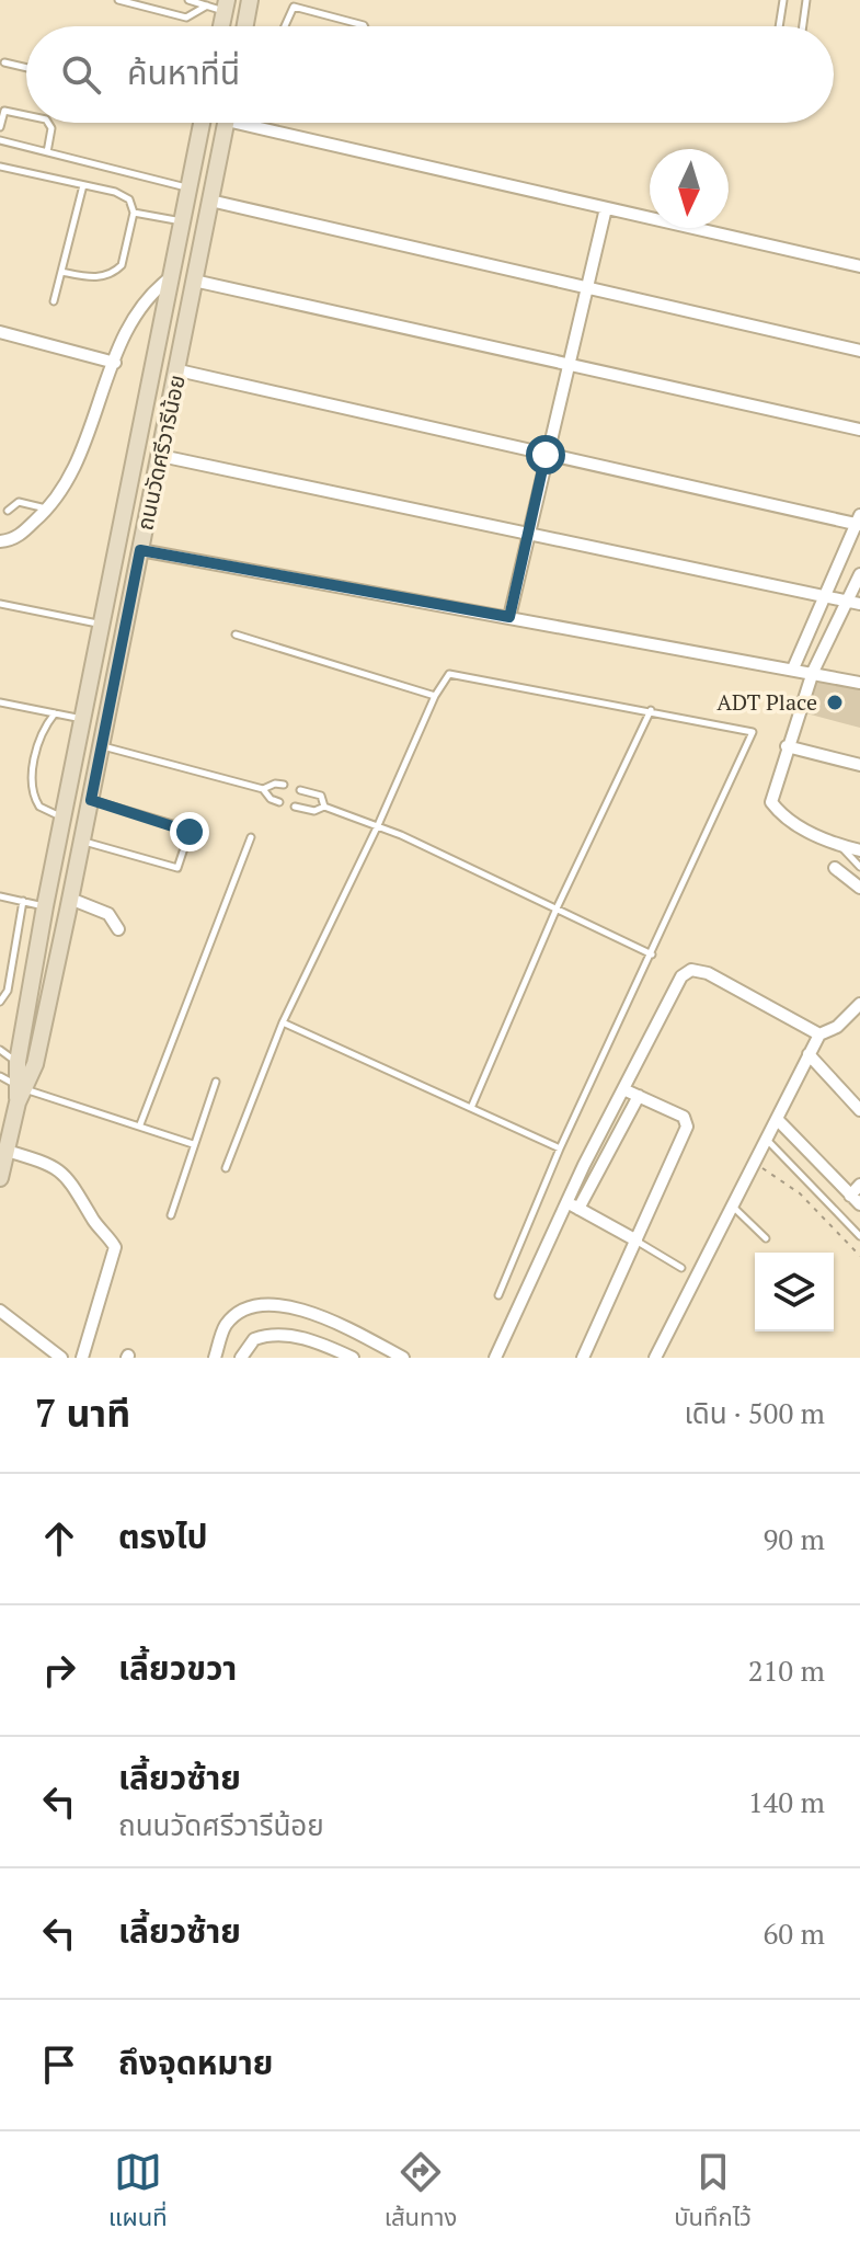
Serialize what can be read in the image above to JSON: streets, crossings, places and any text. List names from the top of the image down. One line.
{"streets":{"main road":["ถนนวัดศรีวารีน้อย"]},"places":["ADT Place"],"north":"bottom","page":{"search":"ค้นหาที่นี่","heading":["7 นาที","เดิน · 500 m"],"list":[["ตรงไป","90 m"],["เลี้ยวขวา","210 m"],["เลี้ยวซ้าย","ถนนวัดศรีวารีน้อย","140 m"],["เลี้ยวซ้าย","60 m"],"ถึงจุดหมาย"],"nav":["แผนที่","เส้นทาง","บันทึกไว้"]}}
